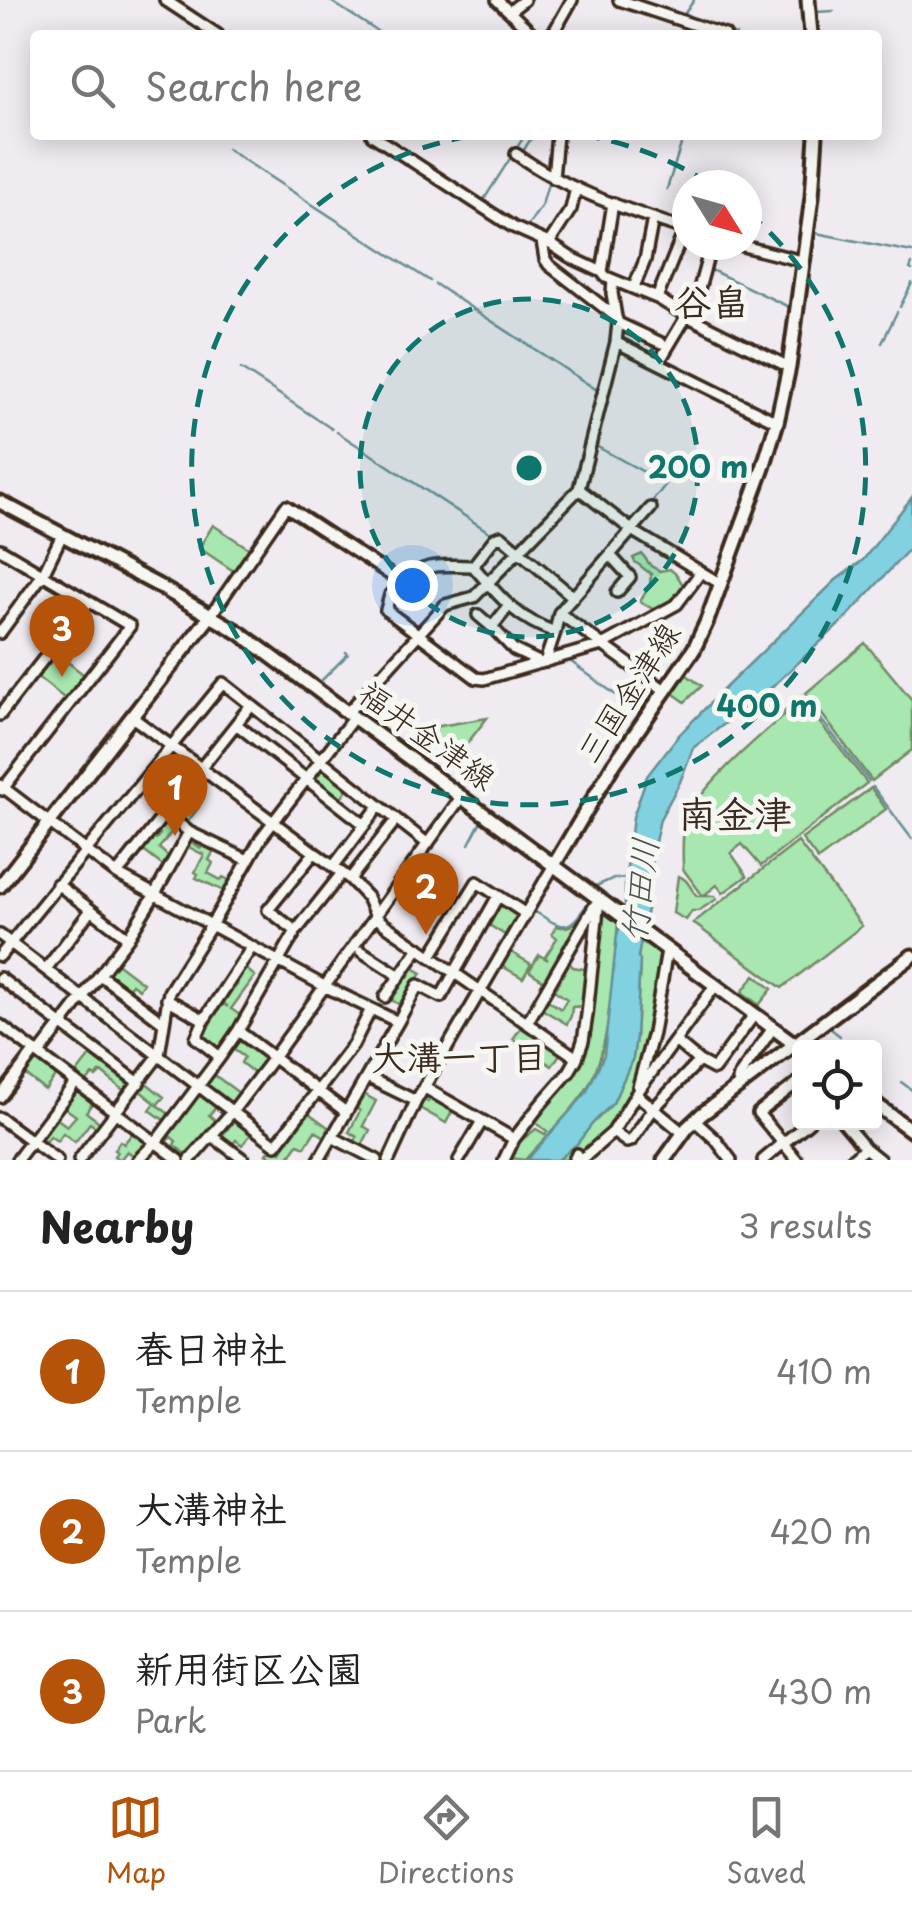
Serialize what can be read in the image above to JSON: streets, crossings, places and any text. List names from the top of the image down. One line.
{"streets":{"main road":["三国金津線","福井金津線"]},"crossings":[["三国金津線","福井金津線"]],"districts":["谷畠","南金津","大溝一丁目"],"water":["竹田川"],"north":"bottom right","page":{"search":"Search here","pins":["3","1","2"],"heading":["Nearby","3 results"],"list":[{"mark":"1","name":"春日神社","note":"Temple","value":"410 m"},{"mark":"2","name":"大溝神社","note":"Temple","value":"420 m"},{"mark":"3","name":"新用街区公園","note":"Park","value":"430 m"}],"nav":["Map","Directions","Saved"]},"rings":["200 m","400 m"]}
